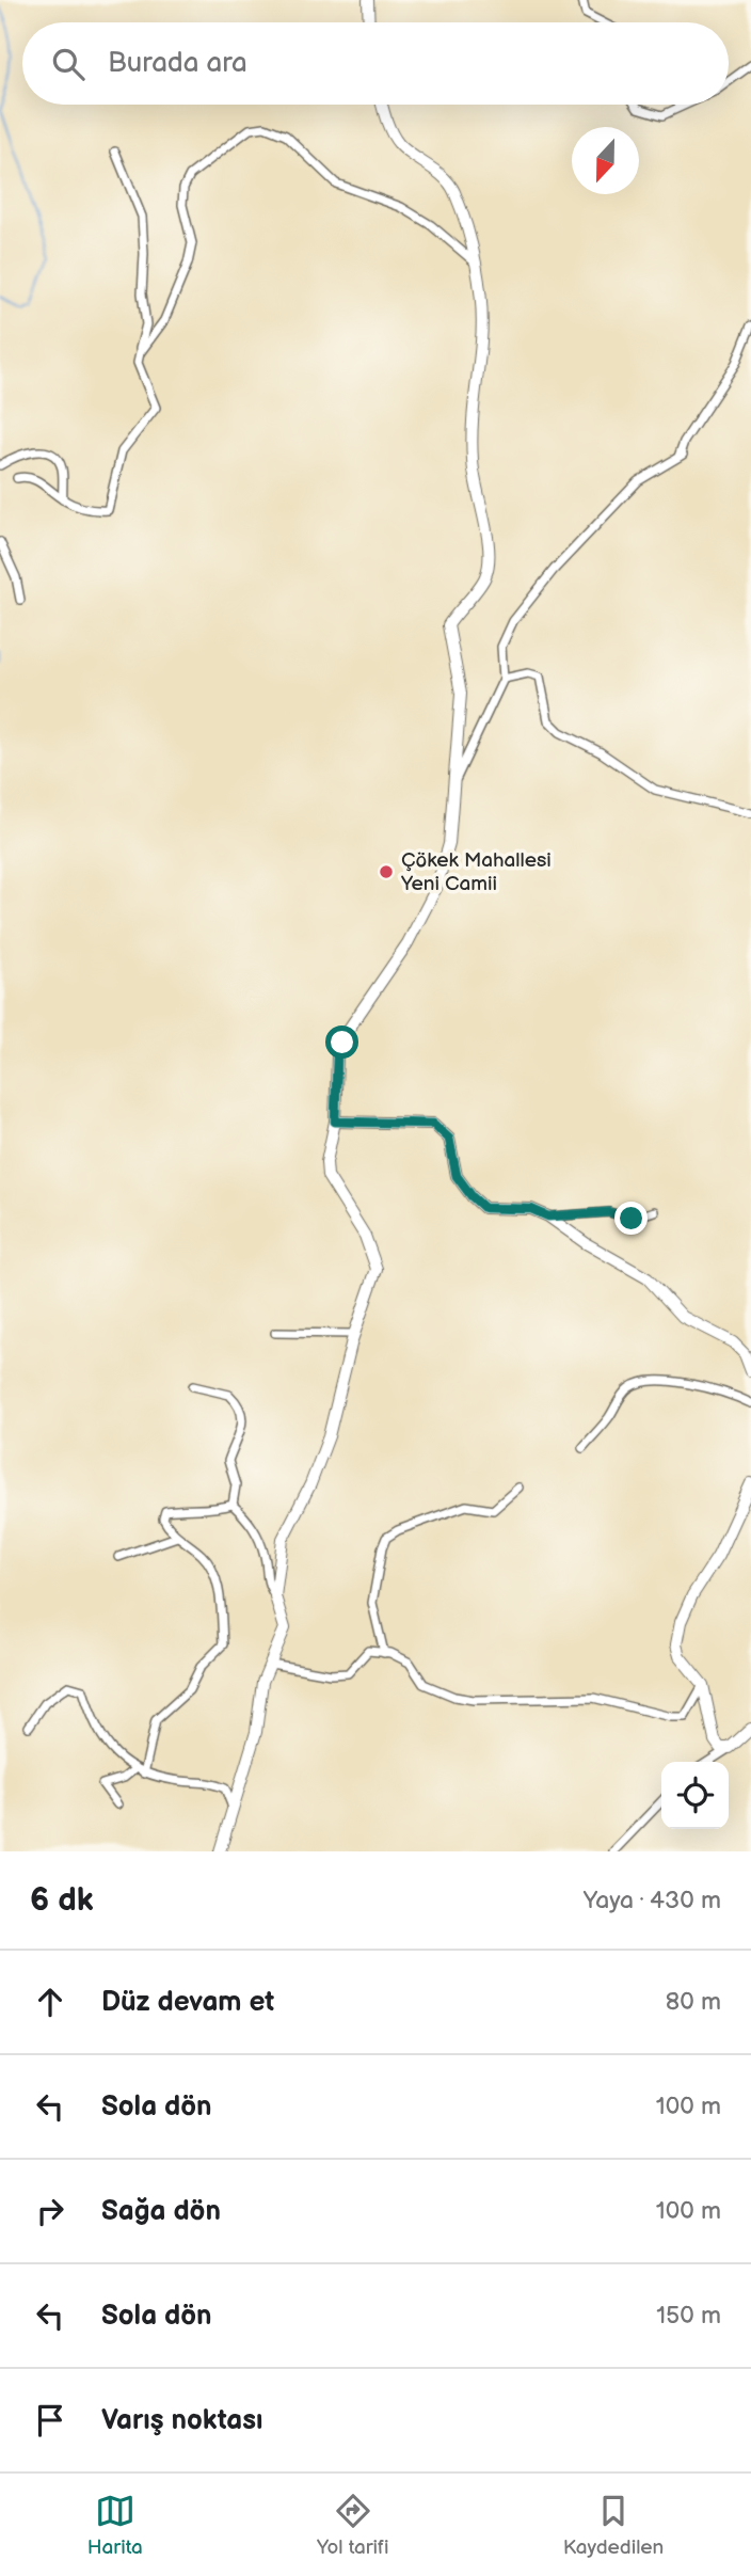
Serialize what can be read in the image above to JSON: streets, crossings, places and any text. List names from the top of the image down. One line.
{"places":["Çökek Mahallesi Yeni Camii"],"north":"bottom","page":{"search":"Burada ara","heading":["6 dk","Yaya · 430 m"],"list":[["Düz devam et","80 m"],["Sola dön","100 m"],["Sağa dön","100 m"],["Sola dön","150 m"],"Varış noktası"],"nav":["Harita","Yol tarifi","Kaydedilen"]}}
